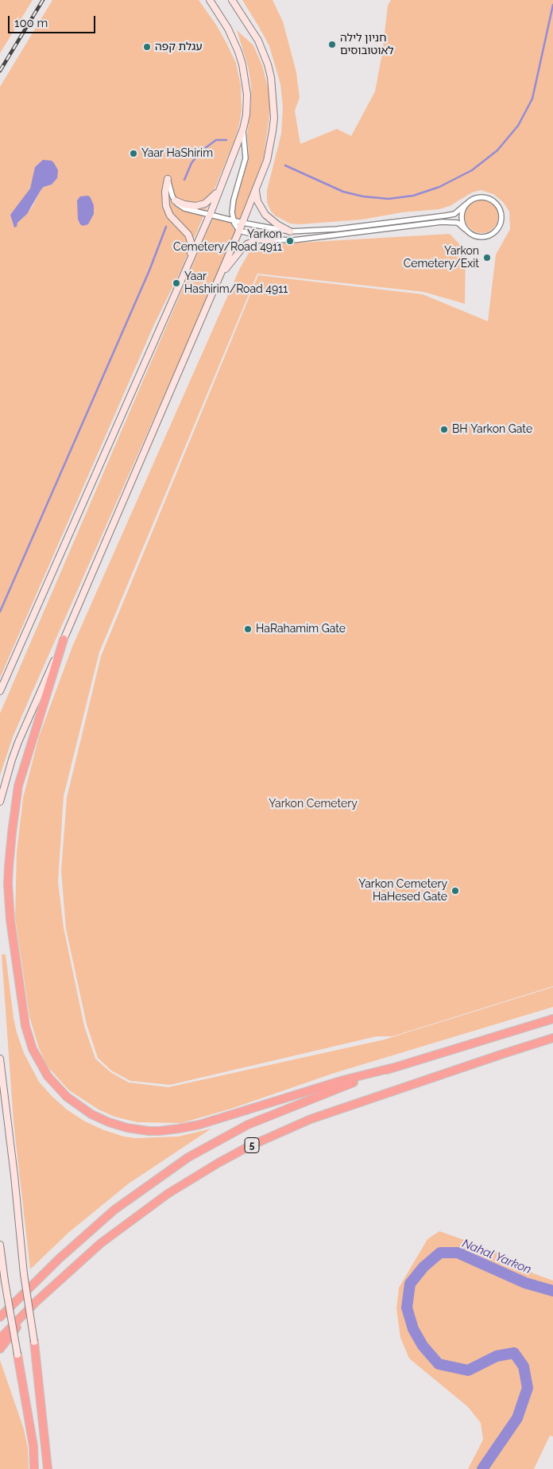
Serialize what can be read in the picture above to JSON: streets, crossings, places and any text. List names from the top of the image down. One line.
{"streets":{"highway":["5"]},"water":["Nahal Yarkon"],"parks":["Yarkon Cemetery"],"places":["חניון לילה לאוטובוסים","עגלת קפה","Yaar HaShirim","Yarkon Cemetery/Road 4911","Yarkon Cemetery/Exit","Yaar Hashirim/Road 4911","BH Yarkon Gate","HaRahamim Gate","Yarkon Cemetery HaHesed Gate"],"scale_bar":"100 m"}
